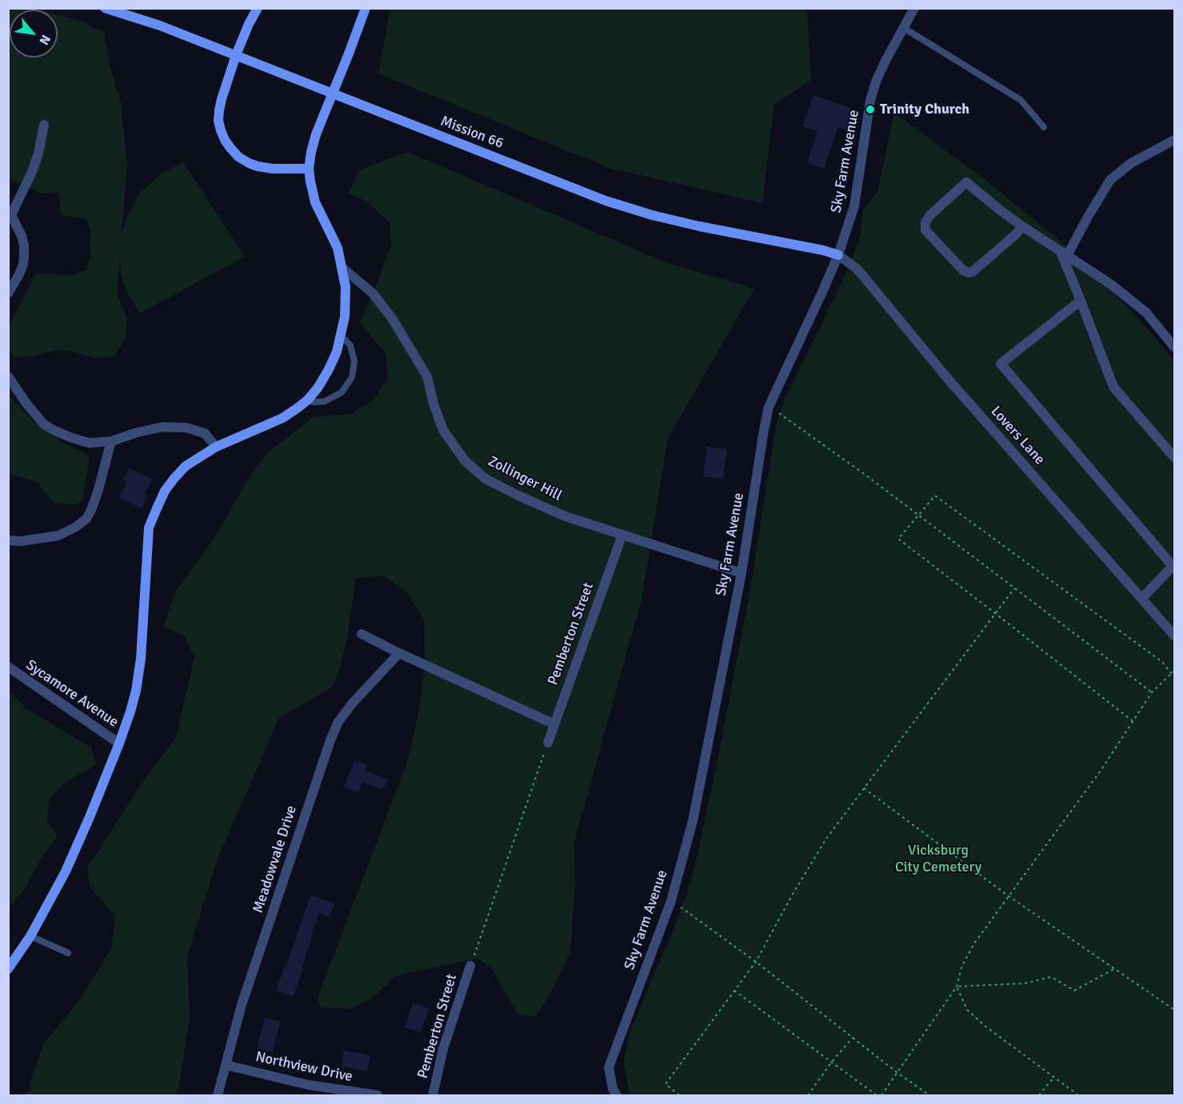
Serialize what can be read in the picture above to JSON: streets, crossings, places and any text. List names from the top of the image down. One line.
{"streets":{"street":["Mission 66","Sky Farm Avenue","Lovers Lane","Zollinger Hill","Pemberton Street","Sycamore Avenue","Meadowvale Drive","Northview Drive"]},"crossings":[["Mission 66","Sky Farm Avenue"],["Mission 66","Lovers Lane"],["Sky Farm Avenue","Lovers Lane"],["Sky Farm Avenue","Zollinger Hill"],["Zollinger Hill","Pemberton Street"],["Meadowvale Drive","Northview Drive"]],"parks":["Vicksburg City Cemetery"],"places":["Trinity Church"],"north":"bottom right"}
